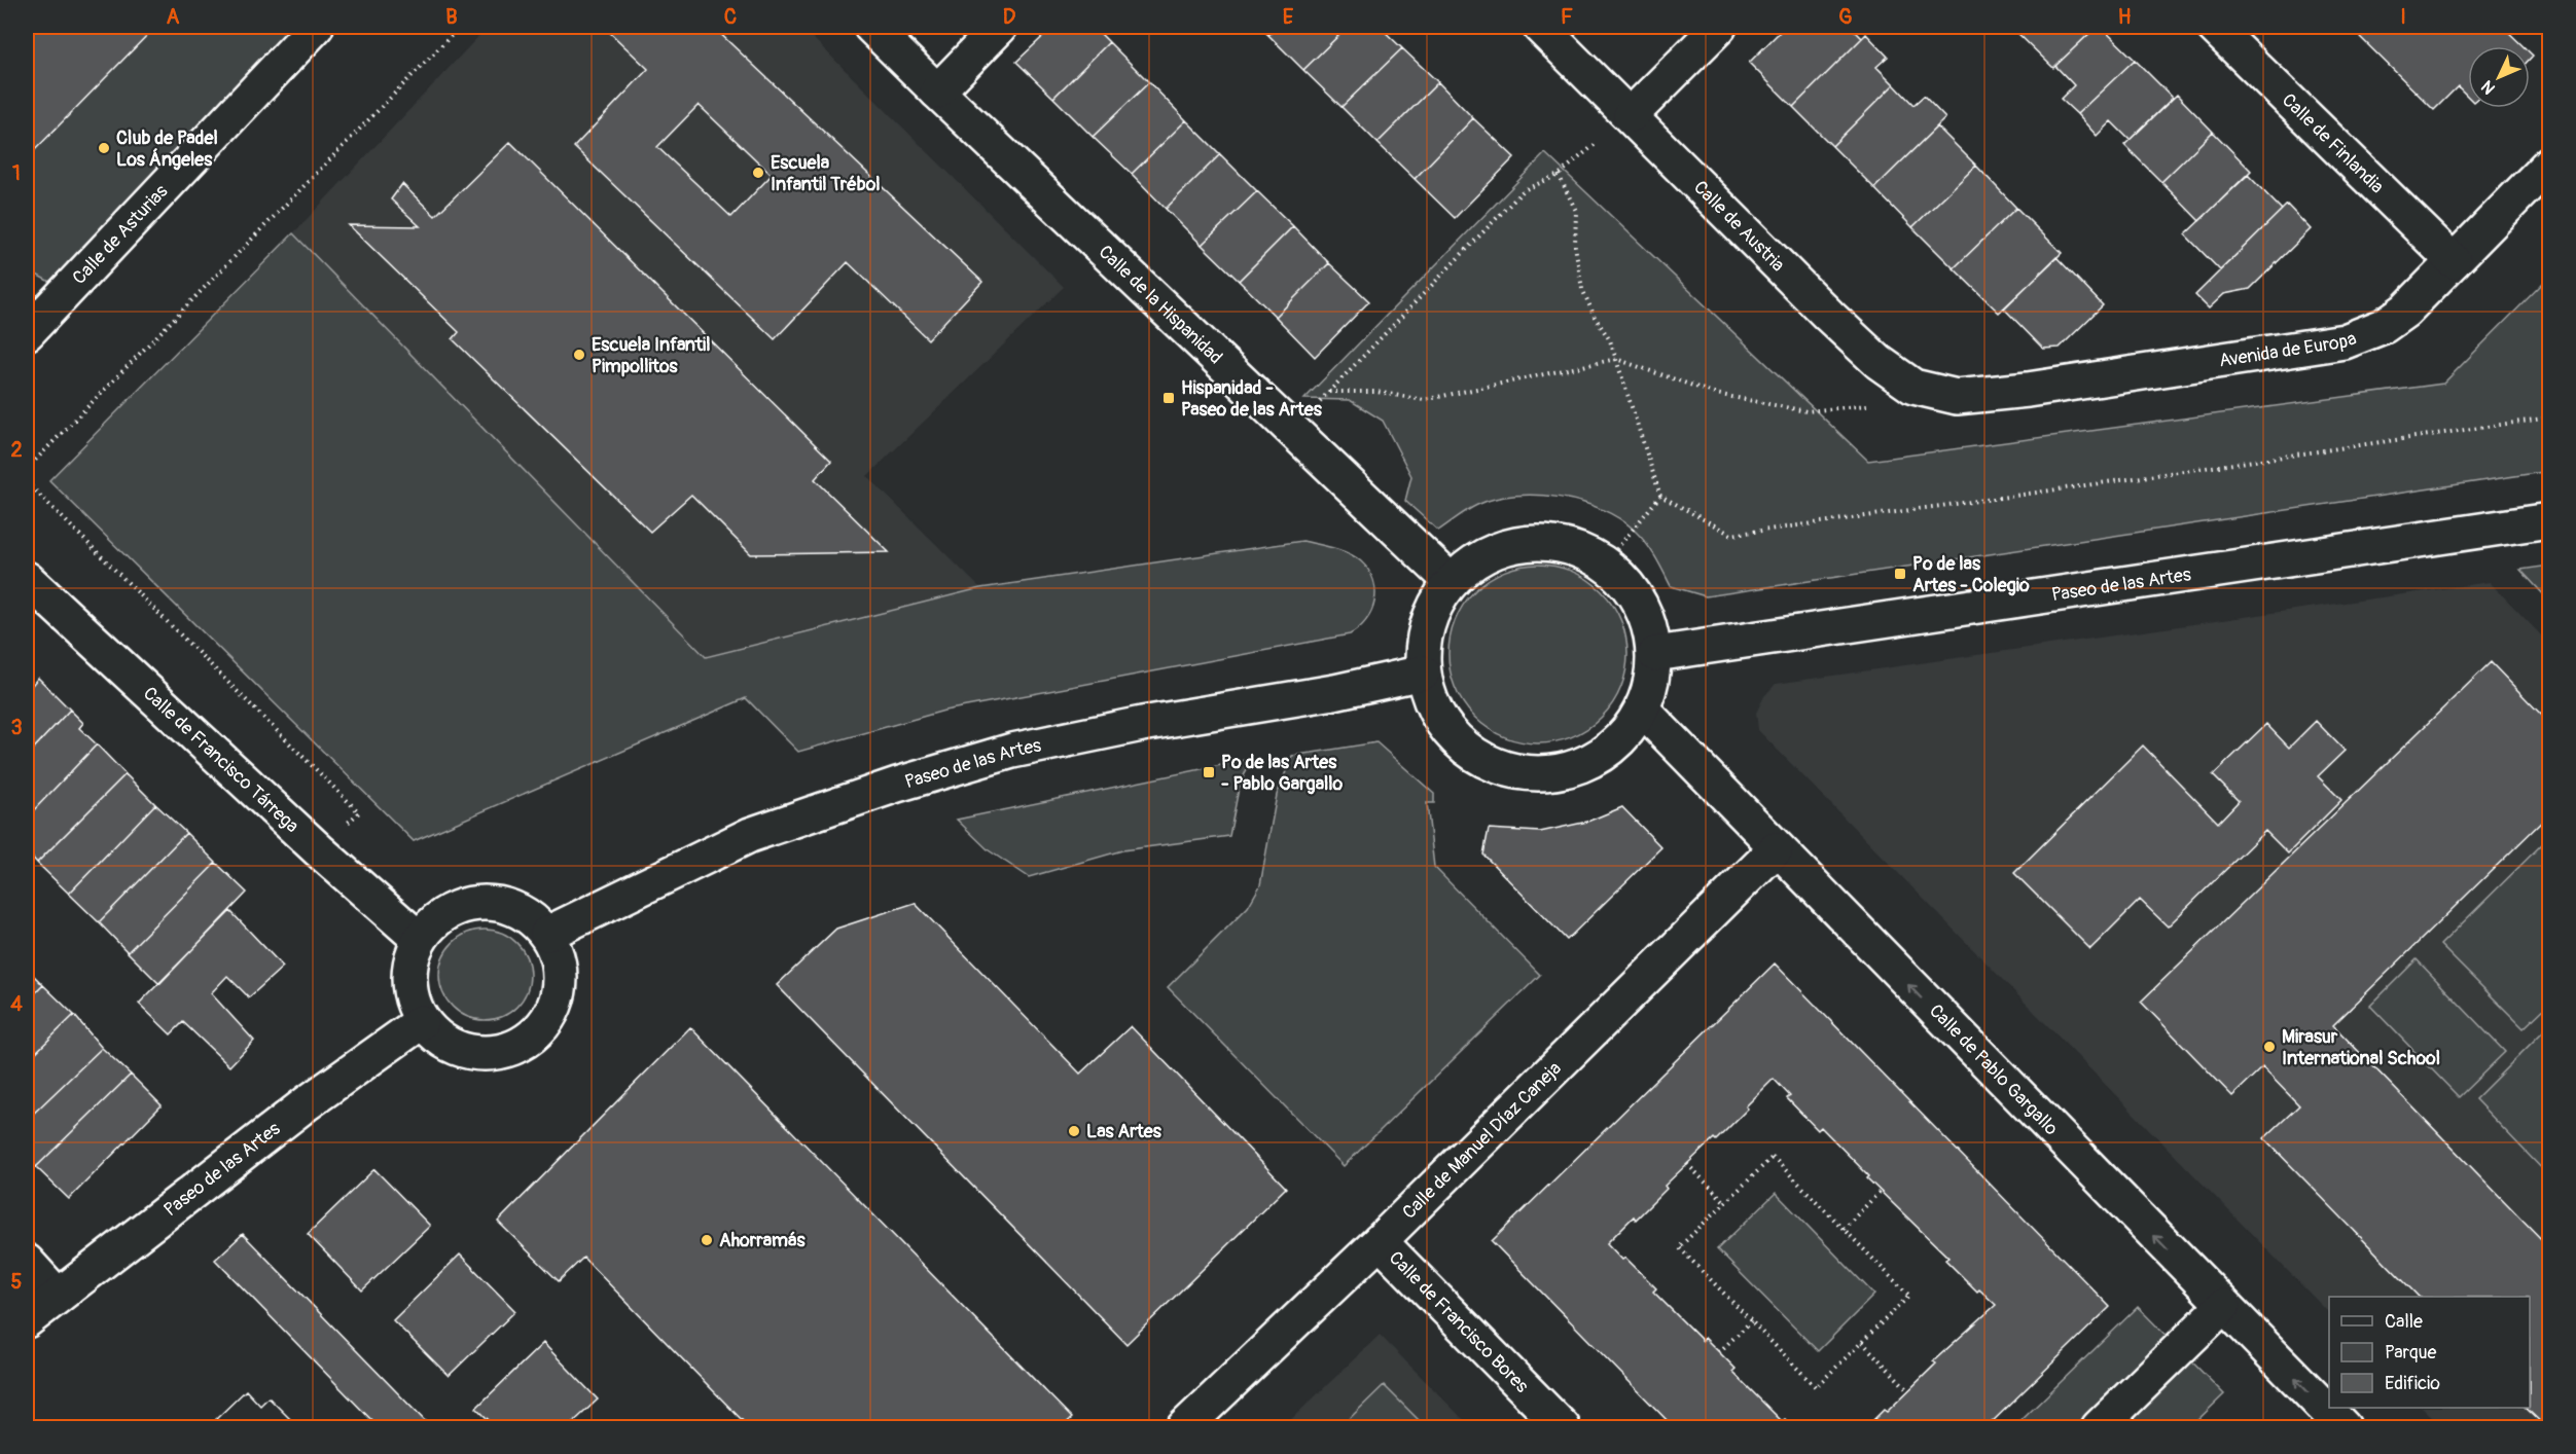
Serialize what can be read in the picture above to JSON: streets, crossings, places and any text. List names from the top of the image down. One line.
{"streets":{"street":["Calle de Finlandia","Calle de Austria","Calle de Asturias","Calle de la Hispanidad","Avenida de Europa","Paseo de las Artes","Calle de Francisco Tárrega","Calle de Pablo Gargallo","Calle de Manuel Díaz Caneja","Calle de Francisco Bores"]},"crossings":[["Calle de Finlandia","Avenida de Europa"],["Calle de Austria","Avenida de Europa"],["Paseo de las Artes","Calle de Francisco Tárrega"],["Calle de Pablo Gargallo","Calle de Manuel Díaz Caneja"],["Calle de Manuel Díaz Caneja","Calle de Francisco Bores"]],"one_way":["Calle de Pablo Gargallo"],"places":{"other":["Club de Padel Los Ángeles","Escuela Infantil Trébol","Escuela Infantil Pimpollitos","Mirasur International School","Las Artes","Ahorramás"],"transit":["Hispanidad - Paseo de las Artes","Pº de las Artes - Colegio","Pº de las Artes - Pablo Gargallo"]},"legend":["Calle","Parque","Edificio"],"north":"bottom left","grid":{"columns":["A","B","C","D","E","F","G","H","I"],"rows":["1","2","3","4","5"]}}
